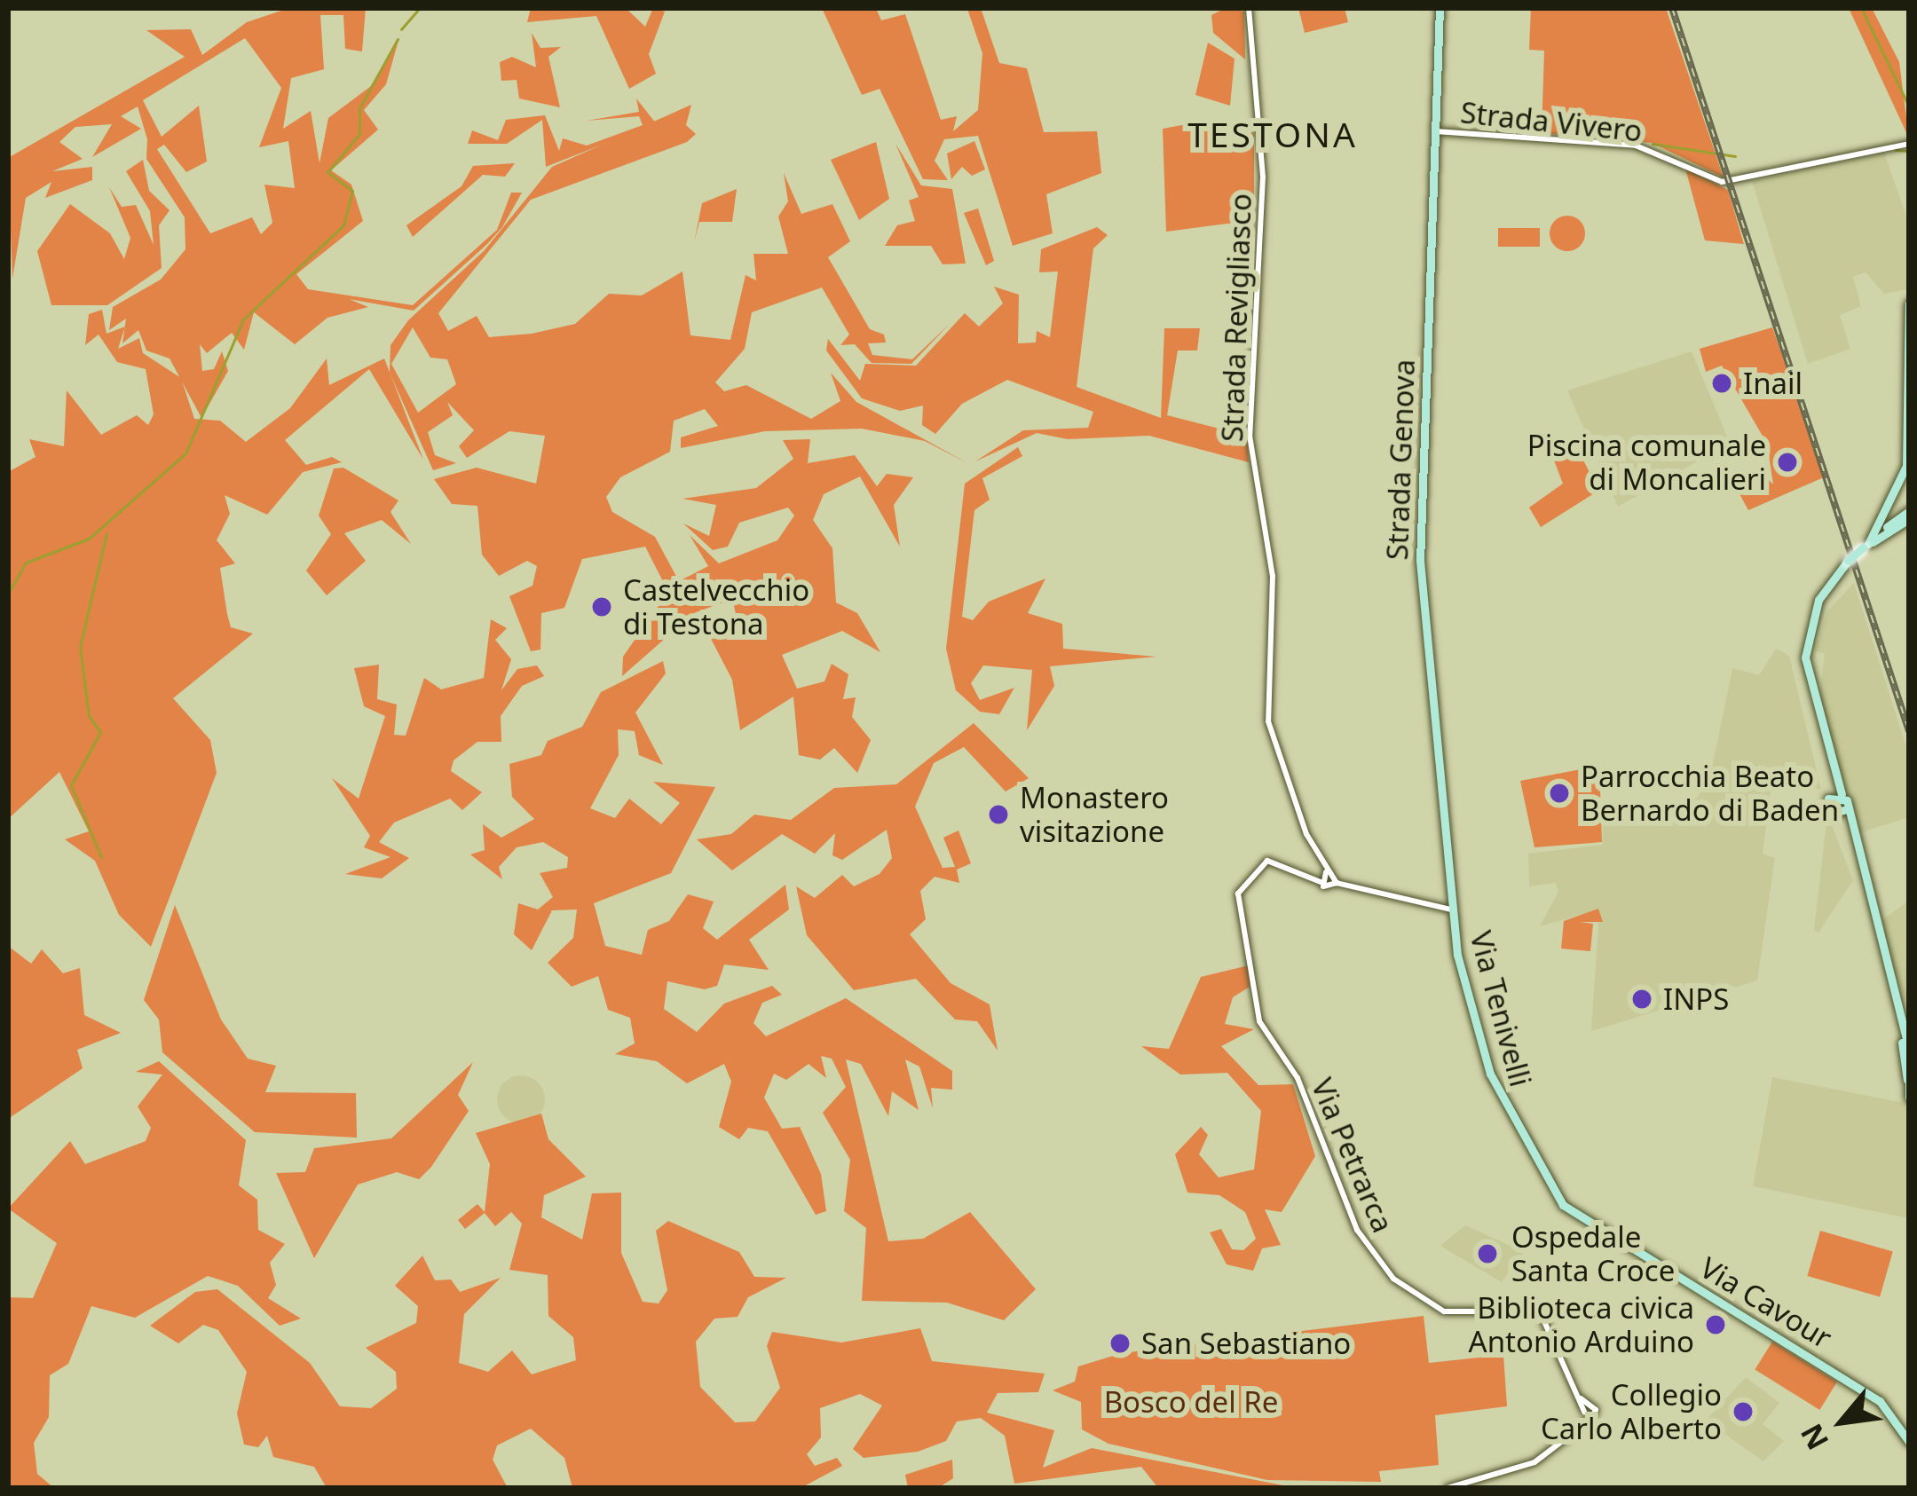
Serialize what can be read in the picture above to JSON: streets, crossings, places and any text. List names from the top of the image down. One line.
{"streets":{"main road":["Strada Genova","Via Tenivelli","Via Cavour"],"street":["Strada Vivero","Strada Revigliasco","Via Petrarca"]},"crossings":[["Strada Vivero","Strada Genova"],["Strada Revigliasco","Via Petrarca"],["Strada Genova","Via Tenivelli"],["Via Tenivelli","Via Cavour"]],"districts":["TESTONA"],"parks":["Bosco del Re"],"places":["Inail","Piscina comunale di Moncalieri","Castelvecchio di Testona","Parrocchia Beato Bernardo di Baden","Monastero visitazione","INPS","Ospedale Santa Croce","Biblioteca civica Antonio Arduino","San Sebastiano","Collegio Carlo Alberto"],"north":"bottom left"}
